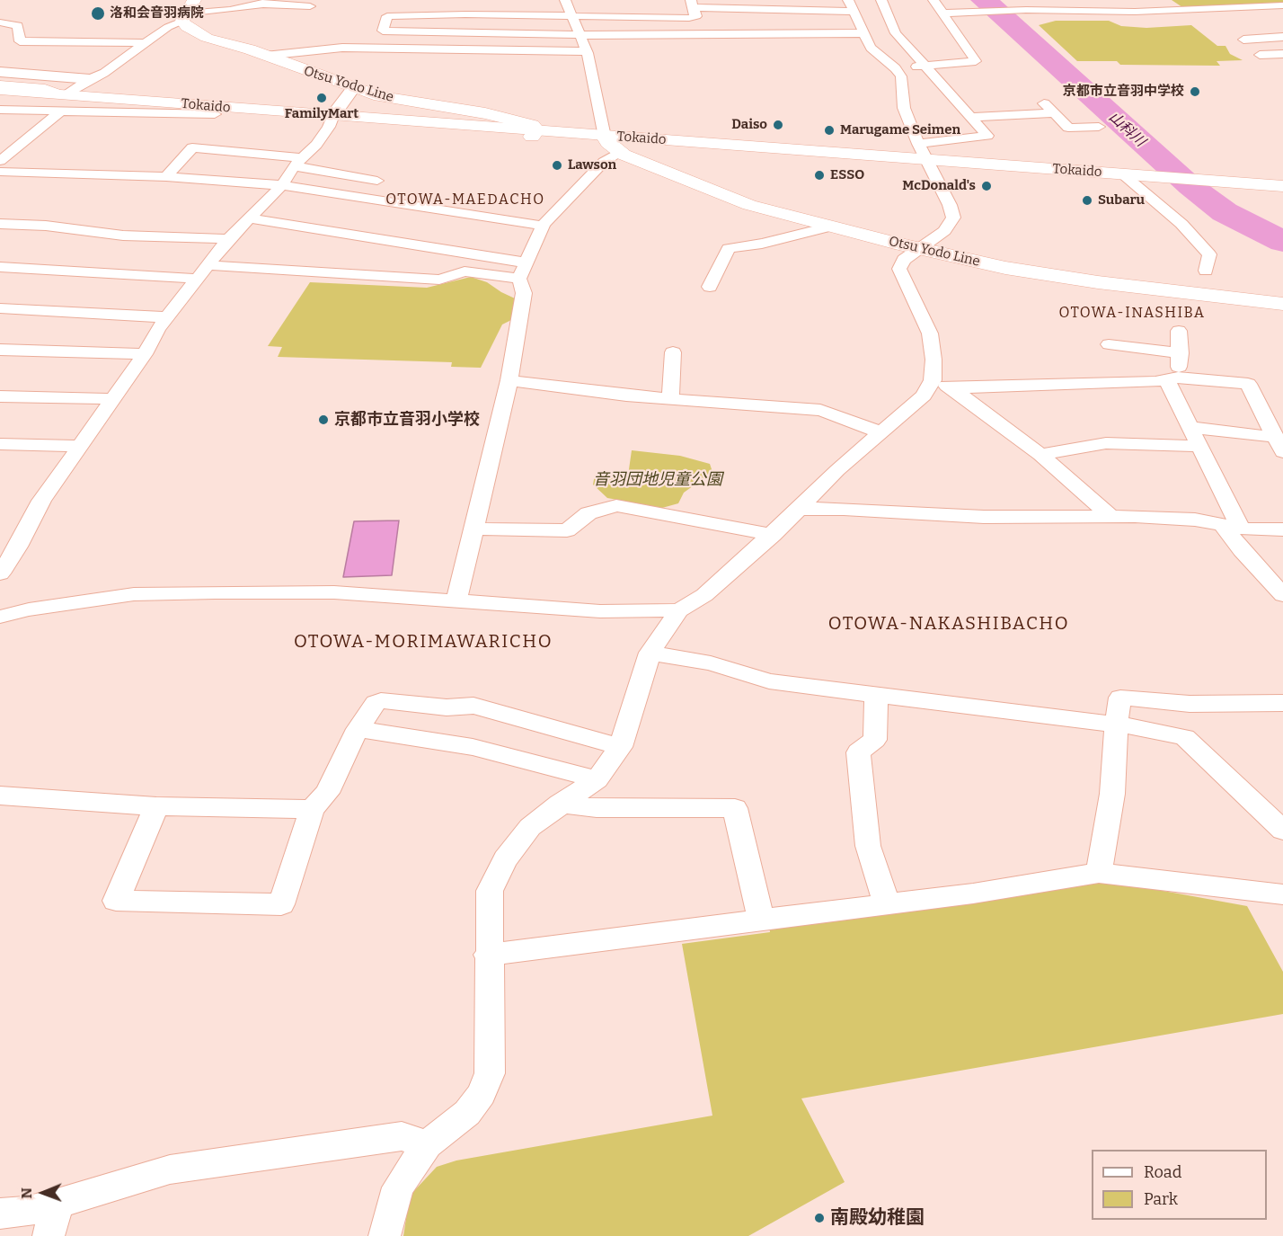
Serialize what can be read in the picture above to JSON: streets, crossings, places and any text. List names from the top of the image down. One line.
{"streets":{"main road":["Otsu Yodo Line","Tokaido"]},"crossings":[["Otsu Yodo Line","Tokaido"]],"districts":["OTOWA-MAEDACHO","OTOWA-INASHIBA","OTOWA-NAKASHIBACHO","OTOWA-MORIMAWARICHO"],"water":["山科川"],"parks":["音羽団地児童公園"],"places":["洛和会音羽病院","京都市立音羽中学校","FamilyMart","Daiso","Marugame Seimen","Lawson","ESSO","McDonald's","Subaru","京都市立音羽小学校","南殿幼稚園"],"legend":["Road","Park"],"north":"left"}
